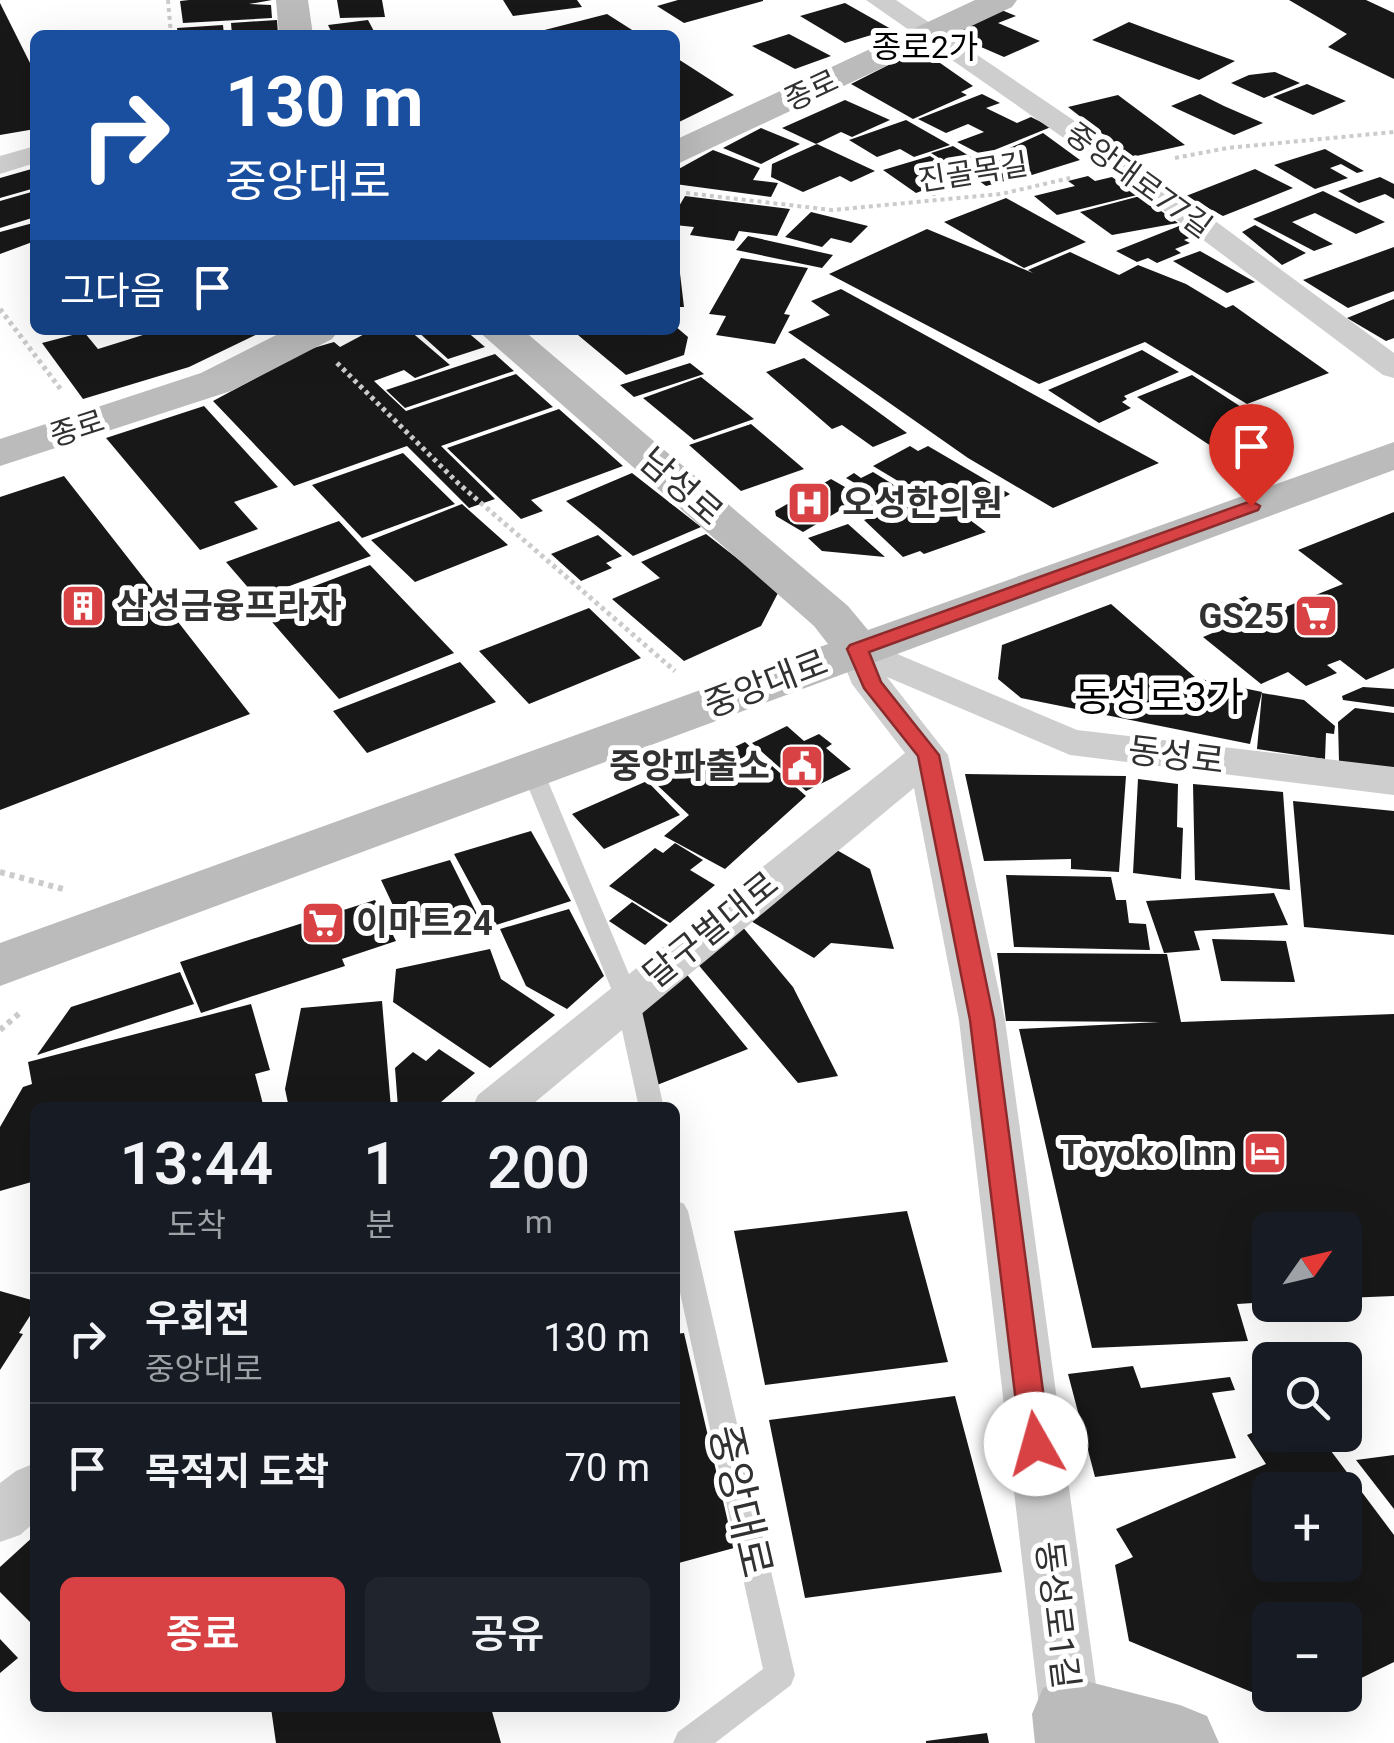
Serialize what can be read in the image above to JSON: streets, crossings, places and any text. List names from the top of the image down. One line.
{"streets":{"street":["종로","중앙대로77길","남성로","중앙대로","동성로","달구벌대로","동성로1길"],"path":["진골목길"]},"crossings":[["종로","중앙대로77길"],["진골목길","중앙대로77길"],["남성로","중앙대로"],["남성로","동성로"],["남성로","동성로1길"],["중앙대로","동성로"],["중앙대로","동성로1길"],["동성로","동성로1길"],["달구벌대로","동성로1길"]],"districts":["종로2가","동성로3가"],"places":{"hospital":["오성한의원"],"building":["삼성금융프라자"],"supermarket":["GS25","이마트24"],"public building":["중앙파출소"],"hotel":["Toyoko Inn"]},"north":"top right","page":{"turn":["130 m","중앙대로"],"then":"그다음","eta":["13:44","도착","1","분","200","m"],"map_buttons":["+","−"],"list":[{"name":"우회전","note":"중앙대로","value":"130 m"},{"name":"목적지 도착","value":"70 m"}],"buttons":["종료","공유"]}}
